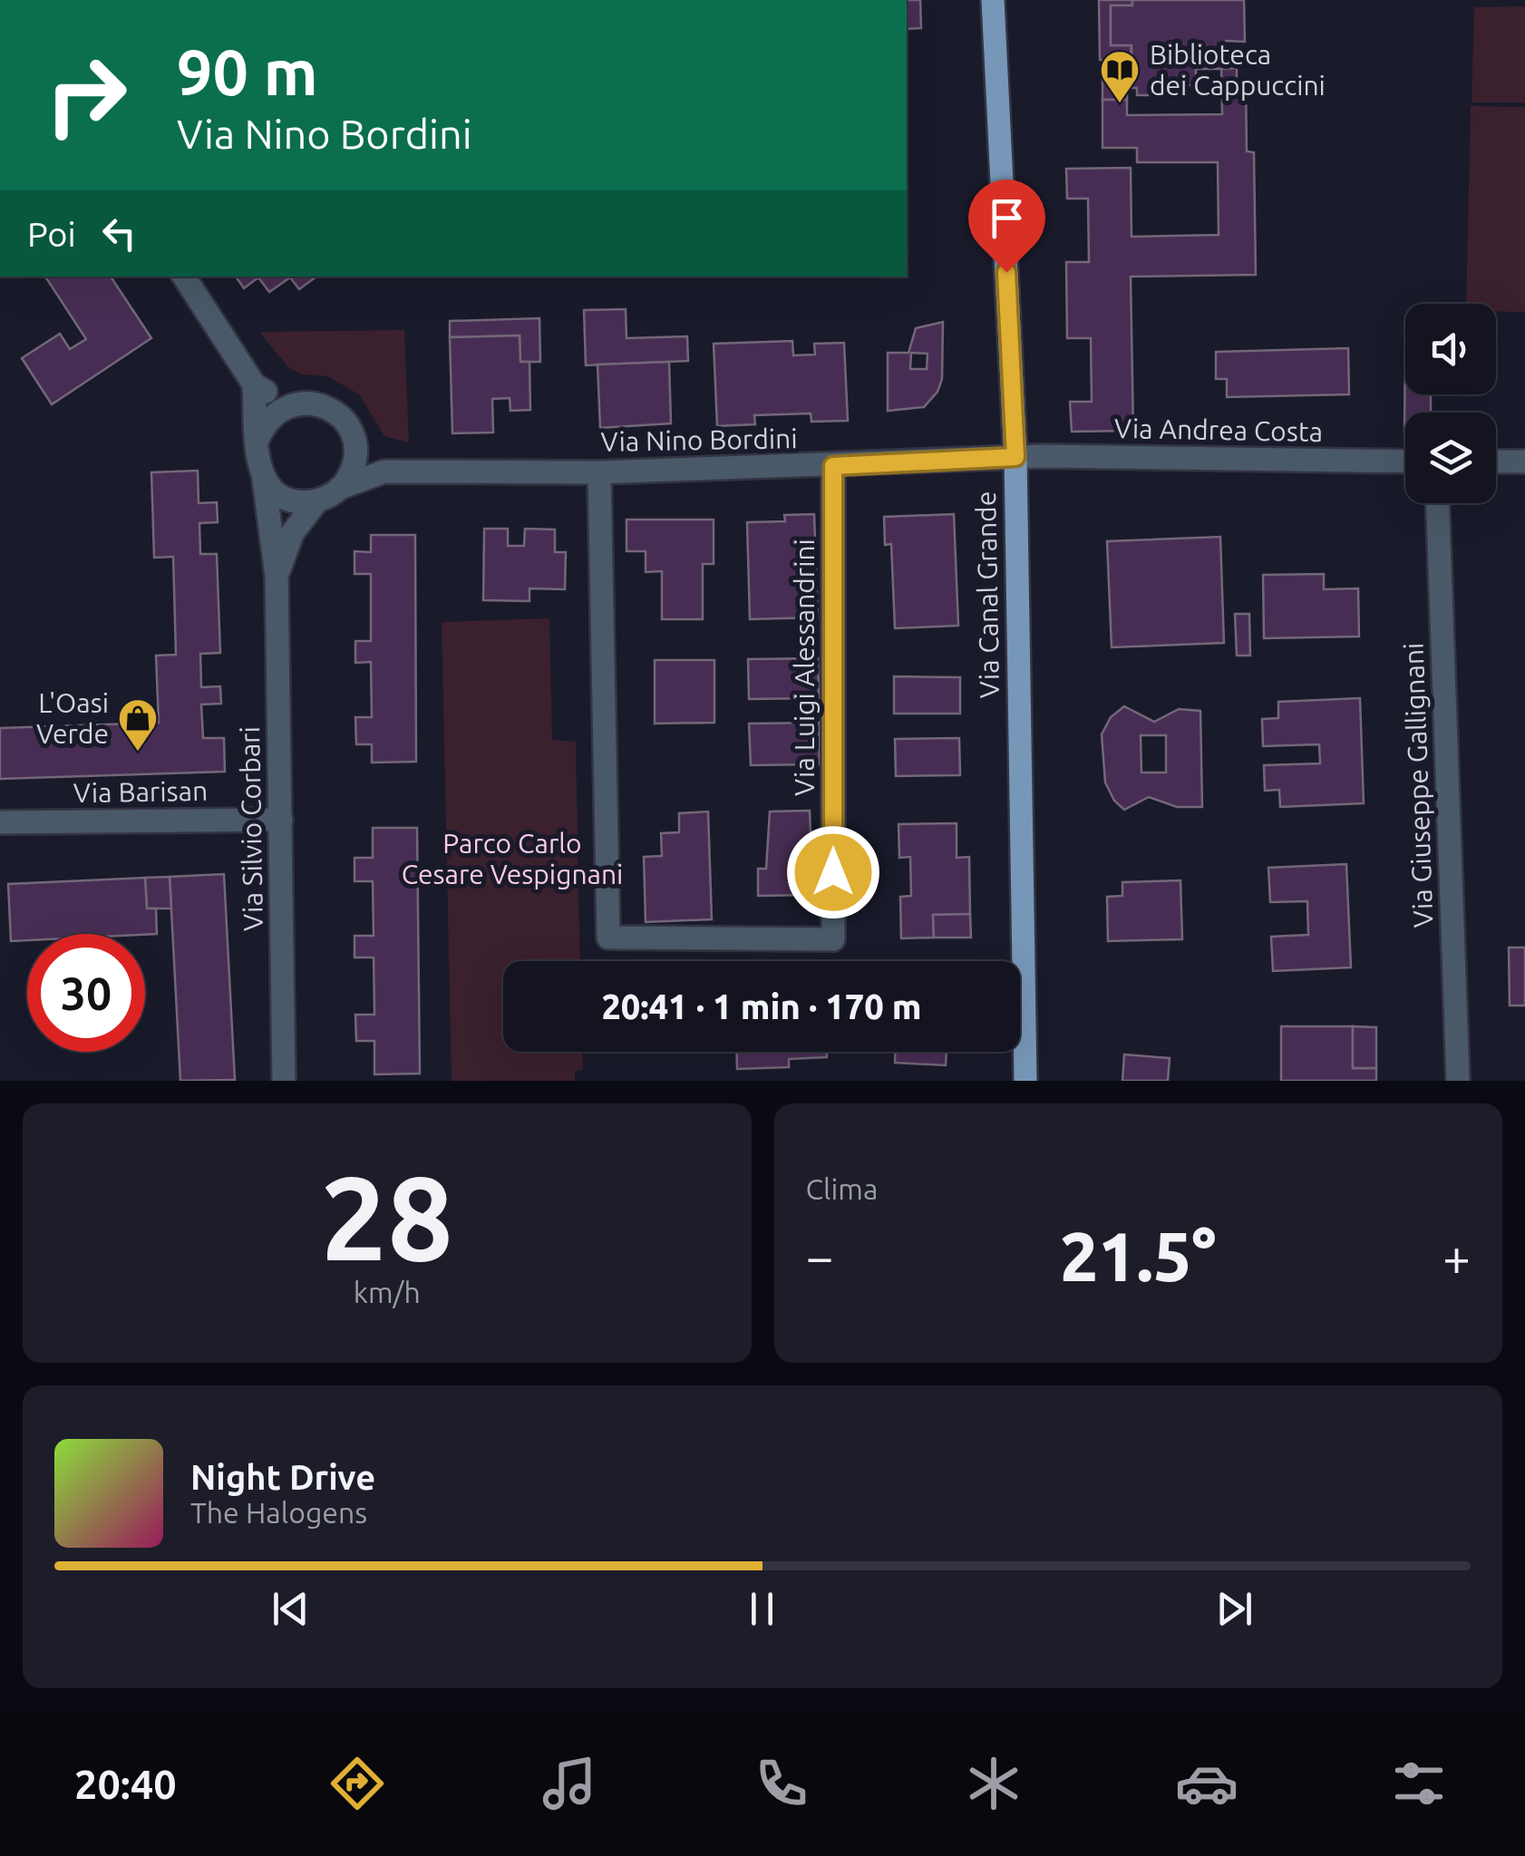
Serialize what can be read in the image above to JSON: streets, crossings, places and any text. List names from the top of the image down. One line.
{"streets":{"main road":["Via Canal Grande"],"street":["Via Andrea Costa","Via Nino Bordini","Via Luigi Alessandrini","Via Giuseppe Gallignani","Via Barisan","Via Silvio Corbari"]},"crossings":[["Via Andrea Costa","Via Nino Bordini"],["Via Andrea Costa","Via Canal Grande"],["Via Nino Bordini","Via Canal Grande"],["Via Nino Bordini","Via Luigi Alessandrini"],["Via Nino Bordini","Via Silvio Corbari"],["Via Barisan","Via Silvio Corbari"]],"parks":["Parco Carlo Cesare Vespignani"],"places":{"library":["Biblioteca dei Cappuccini"],"shop":["L'Oasi Verde"]},"page":{"turn":["90 m","Via Nino Bordini"],"then":"Poi","limit":"30","trip":"20:41 · 1 min · 170 m","tile":[["28","km/h"],"Clima"],"heat":["−","21.5°","+"],"song":["Night Drive","The Halogens"],"tabs":"20:40"}}
